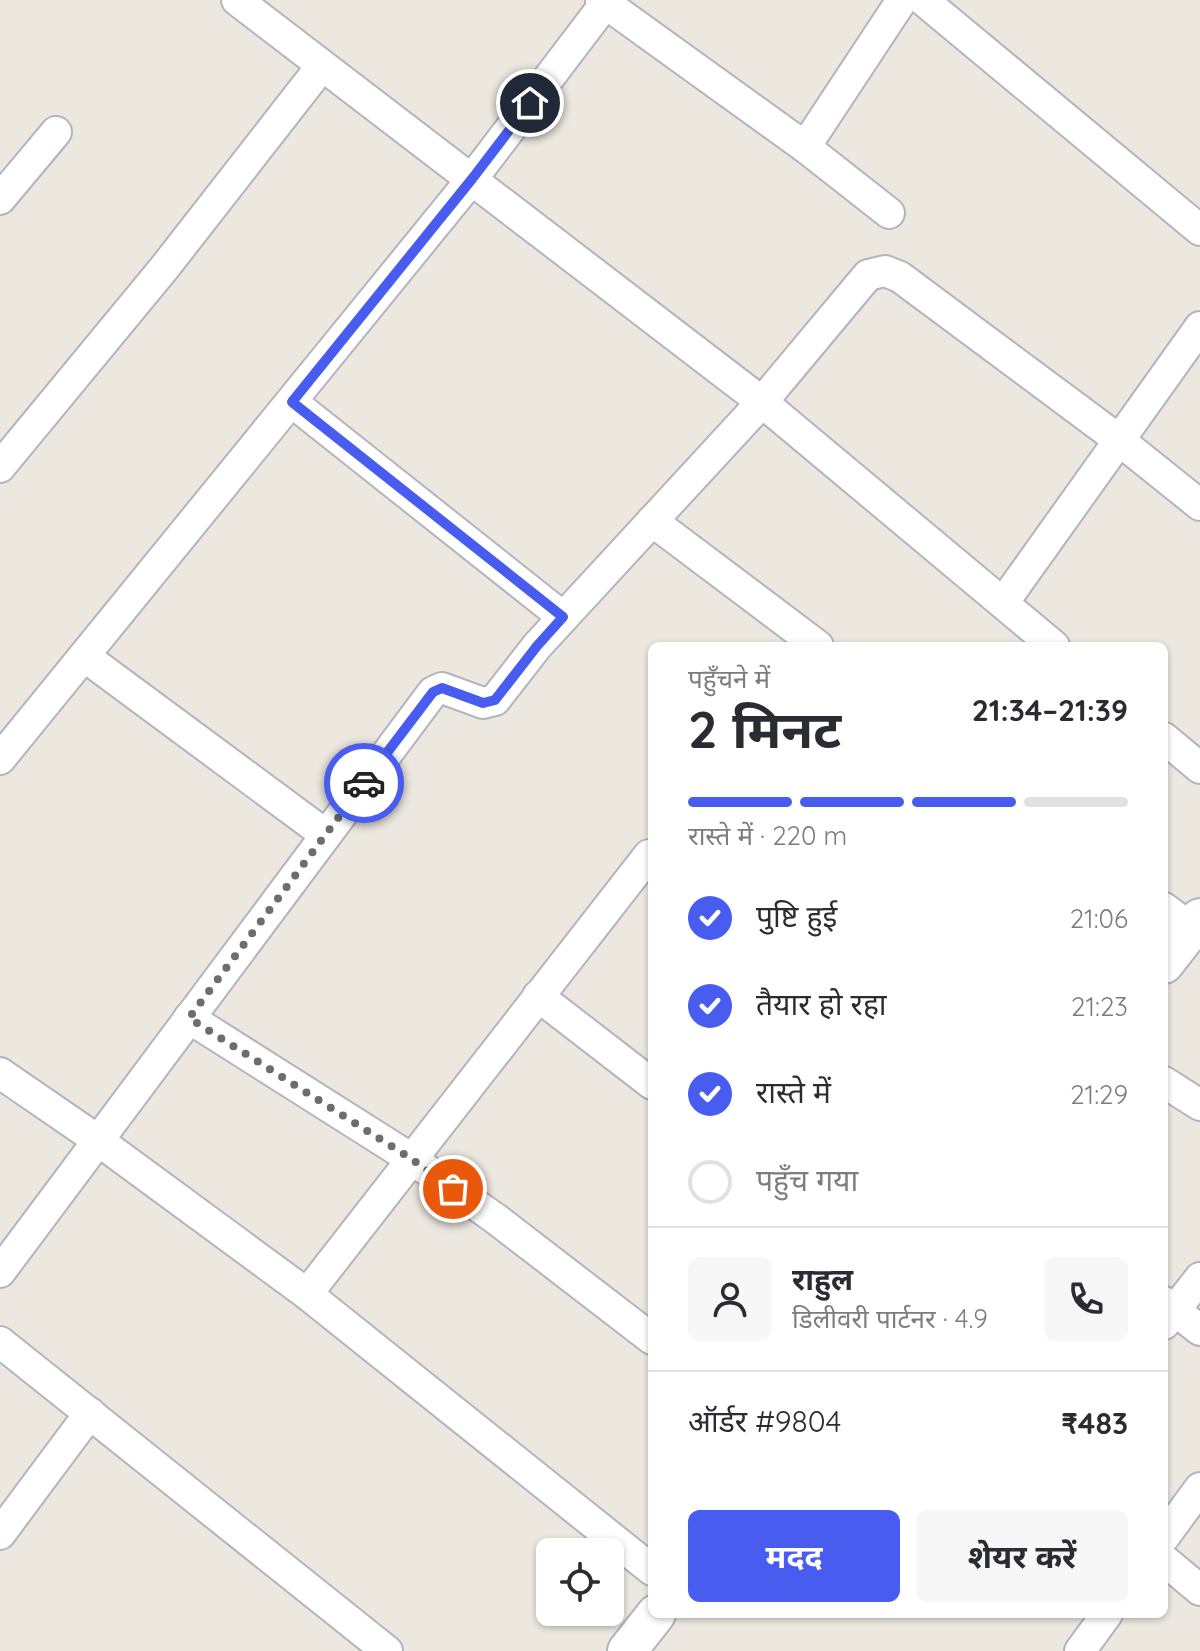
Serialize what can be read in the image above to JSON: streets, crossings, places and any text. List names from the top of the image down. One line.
{"page":{"heading":["2 मिनट","पहुँचने में","21:34–21:39"],"panel":["राहुल","डिलीवरी पार्टनर · 4.9","ऑर्डर #9804","₹483"],"bar":"रास्ते में · 220 m","list":[["पुष्टि हुई","21:06"],["तैयार हो रहा","21:23"],["रास्ते में","21:29"],"पहुँच गया"],"buttons":["मदद","शेयर करें"]}}
